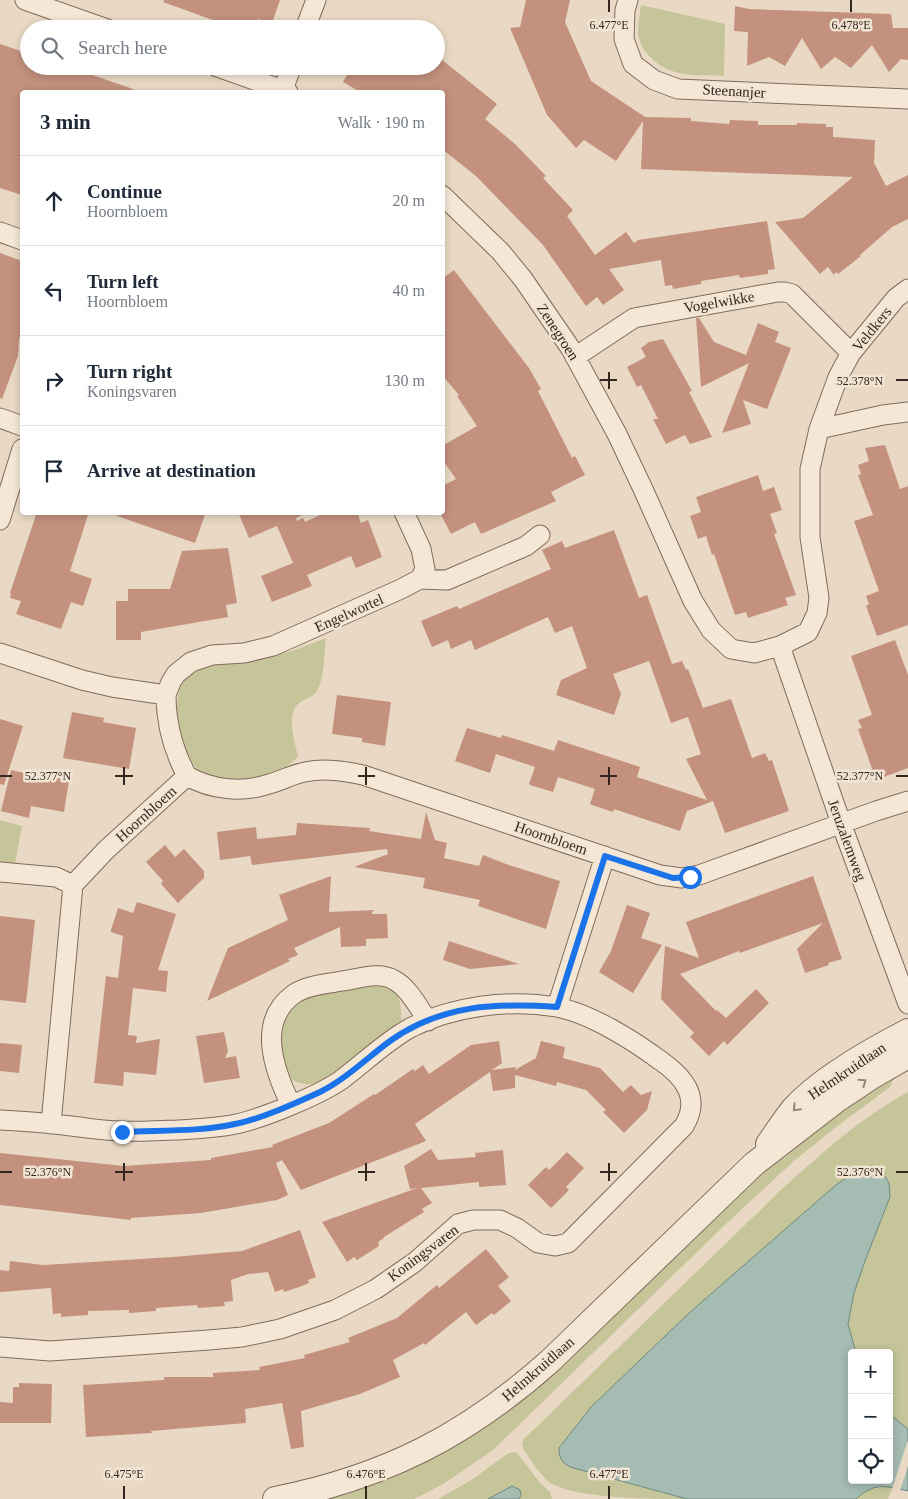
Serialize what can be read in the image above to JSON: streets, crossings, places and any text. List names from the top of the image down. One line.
{"streets":{"street":["Steenanjer","Vogelwikke","Veldkers","Zenegroen","Engelwortel","Hoornbloem","Jeruzalemweg","Helmkruidlaan","Koningsvaren"]},"crossings":[["Vogelwikke","Veldkers"],["Vogelwikke","Zenegroen"],["Zenegroen","Jeruzalemweg"],["Hoornbloem","Jeruzalemweg"],["Hoornbloem","Koningsvaren"]],"page":{"search":"Search here","heading":["3 min","Walk · 190 m"],"list":[["Continue","Hoornbloem","20 m"],["Turn left","Hoornbloem","40 m"],["Turn right","Koningsvaren","130 m"],"Arrive at destination"],"map_buttons":["+","−"]},"coordinates":["6.477°E","6.478°E","52.378°N","52.377°N","52.376°N","6.475°E","6.476°E"]}
